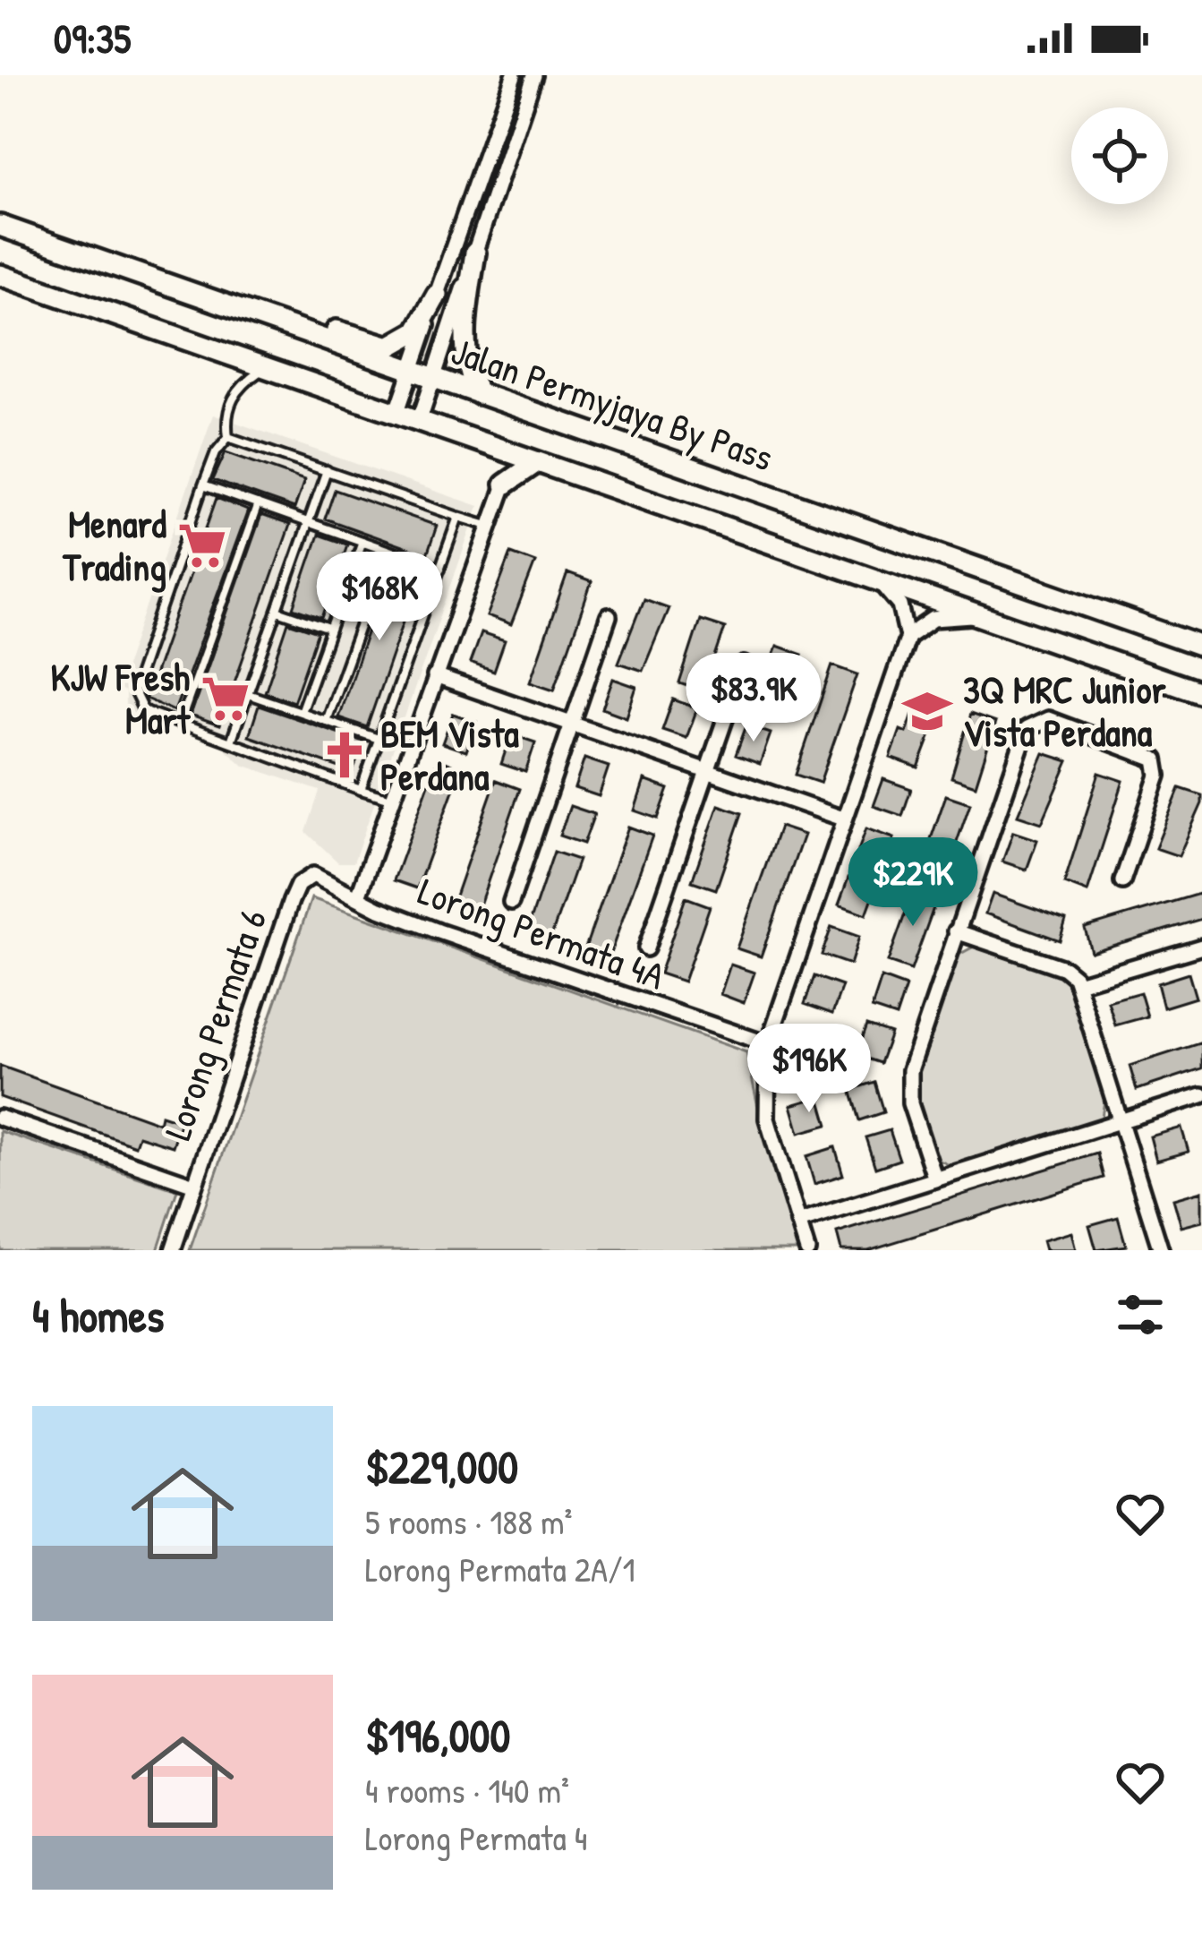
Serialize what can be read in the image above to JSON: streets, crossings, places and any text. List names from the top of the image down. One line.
{"streets":{"main road":["Jalan Permyjaya By Pass"],"street":["Lorong Permata 4A","Lorong Permata 6"]},"crossings":[["Lorong Permata 4A","Lorong Permata 6"]],"places":{"supermarket":["Menard Trading","KJW Fresh Mart"],"school or university":["3Q MRC Junior Vista Perdana"],"church":["BEM Vista Perdana"]},"page":{"status":"09:35","price":["$168K","$83.9K","$229K","$196K"],"heading":"4 homes","list":[{"name":"$229,000","note":"5 rooms · 188 m² · Lorong Permata 2A/1"},{"name":"$196,000","note":"4 rooms · 140 m² · Lorong Permata 4"}]}}
